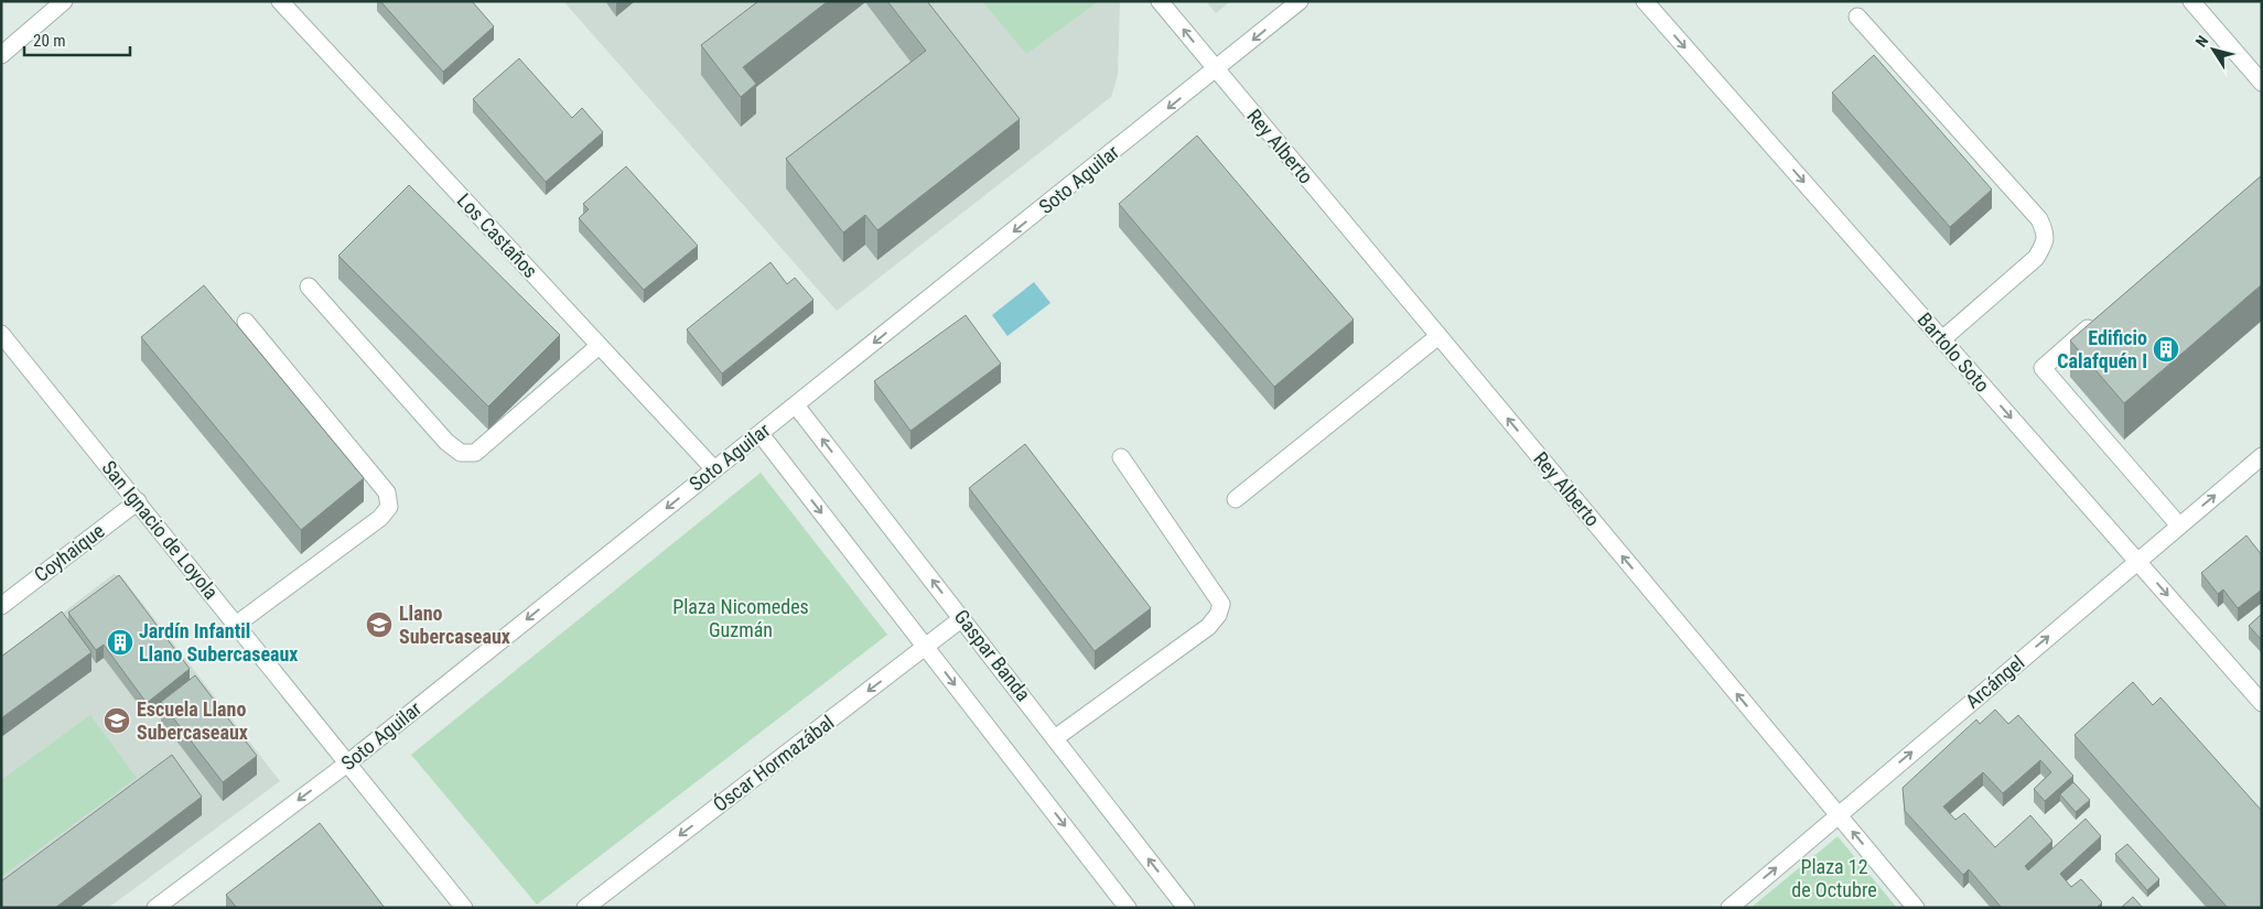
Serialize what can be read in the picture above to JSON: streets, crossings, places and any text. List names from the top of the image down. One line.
{"streets":{"street":["Rey Alberto","Soto Aguilar","Los Castaños","Bartolo Soto","San Ignacio de Loyola","Coyhaique","Gaspar Banda","Arcángel","Óscar Hormazábal"]},"crossings":[["Rey Alberto","Soto Aguilar"],["Rey Alberto","Arcángel"],["Soto Aguilar","Los Castaños"],["Soto Aguilar","San Ignacio de Loyola"],["Soto Aguilar","Gaspar Banda"],["Bartolo Soto","Arcángel"],["San Ignacio de Loyola","Coyhaique"],["Gaspar Banda","Óscar Hormazábal"]],"one_way":["Rey Alberto","Soto Aguilar","Bartolo Soto","Arcángel","Óscar Hormazábal"],"parks":["Plaza Nicomedes Guzmán","Plaza 12 de Octubre"],"places":{"building":["Edificio Calafquén I","Jardín Infantil Llano Subercaseaux"],"school or university":["Llano Subercaseaux","Escuela Llano Subercaseaux"]},"scale_bar":"20 m","north":"top left"}
